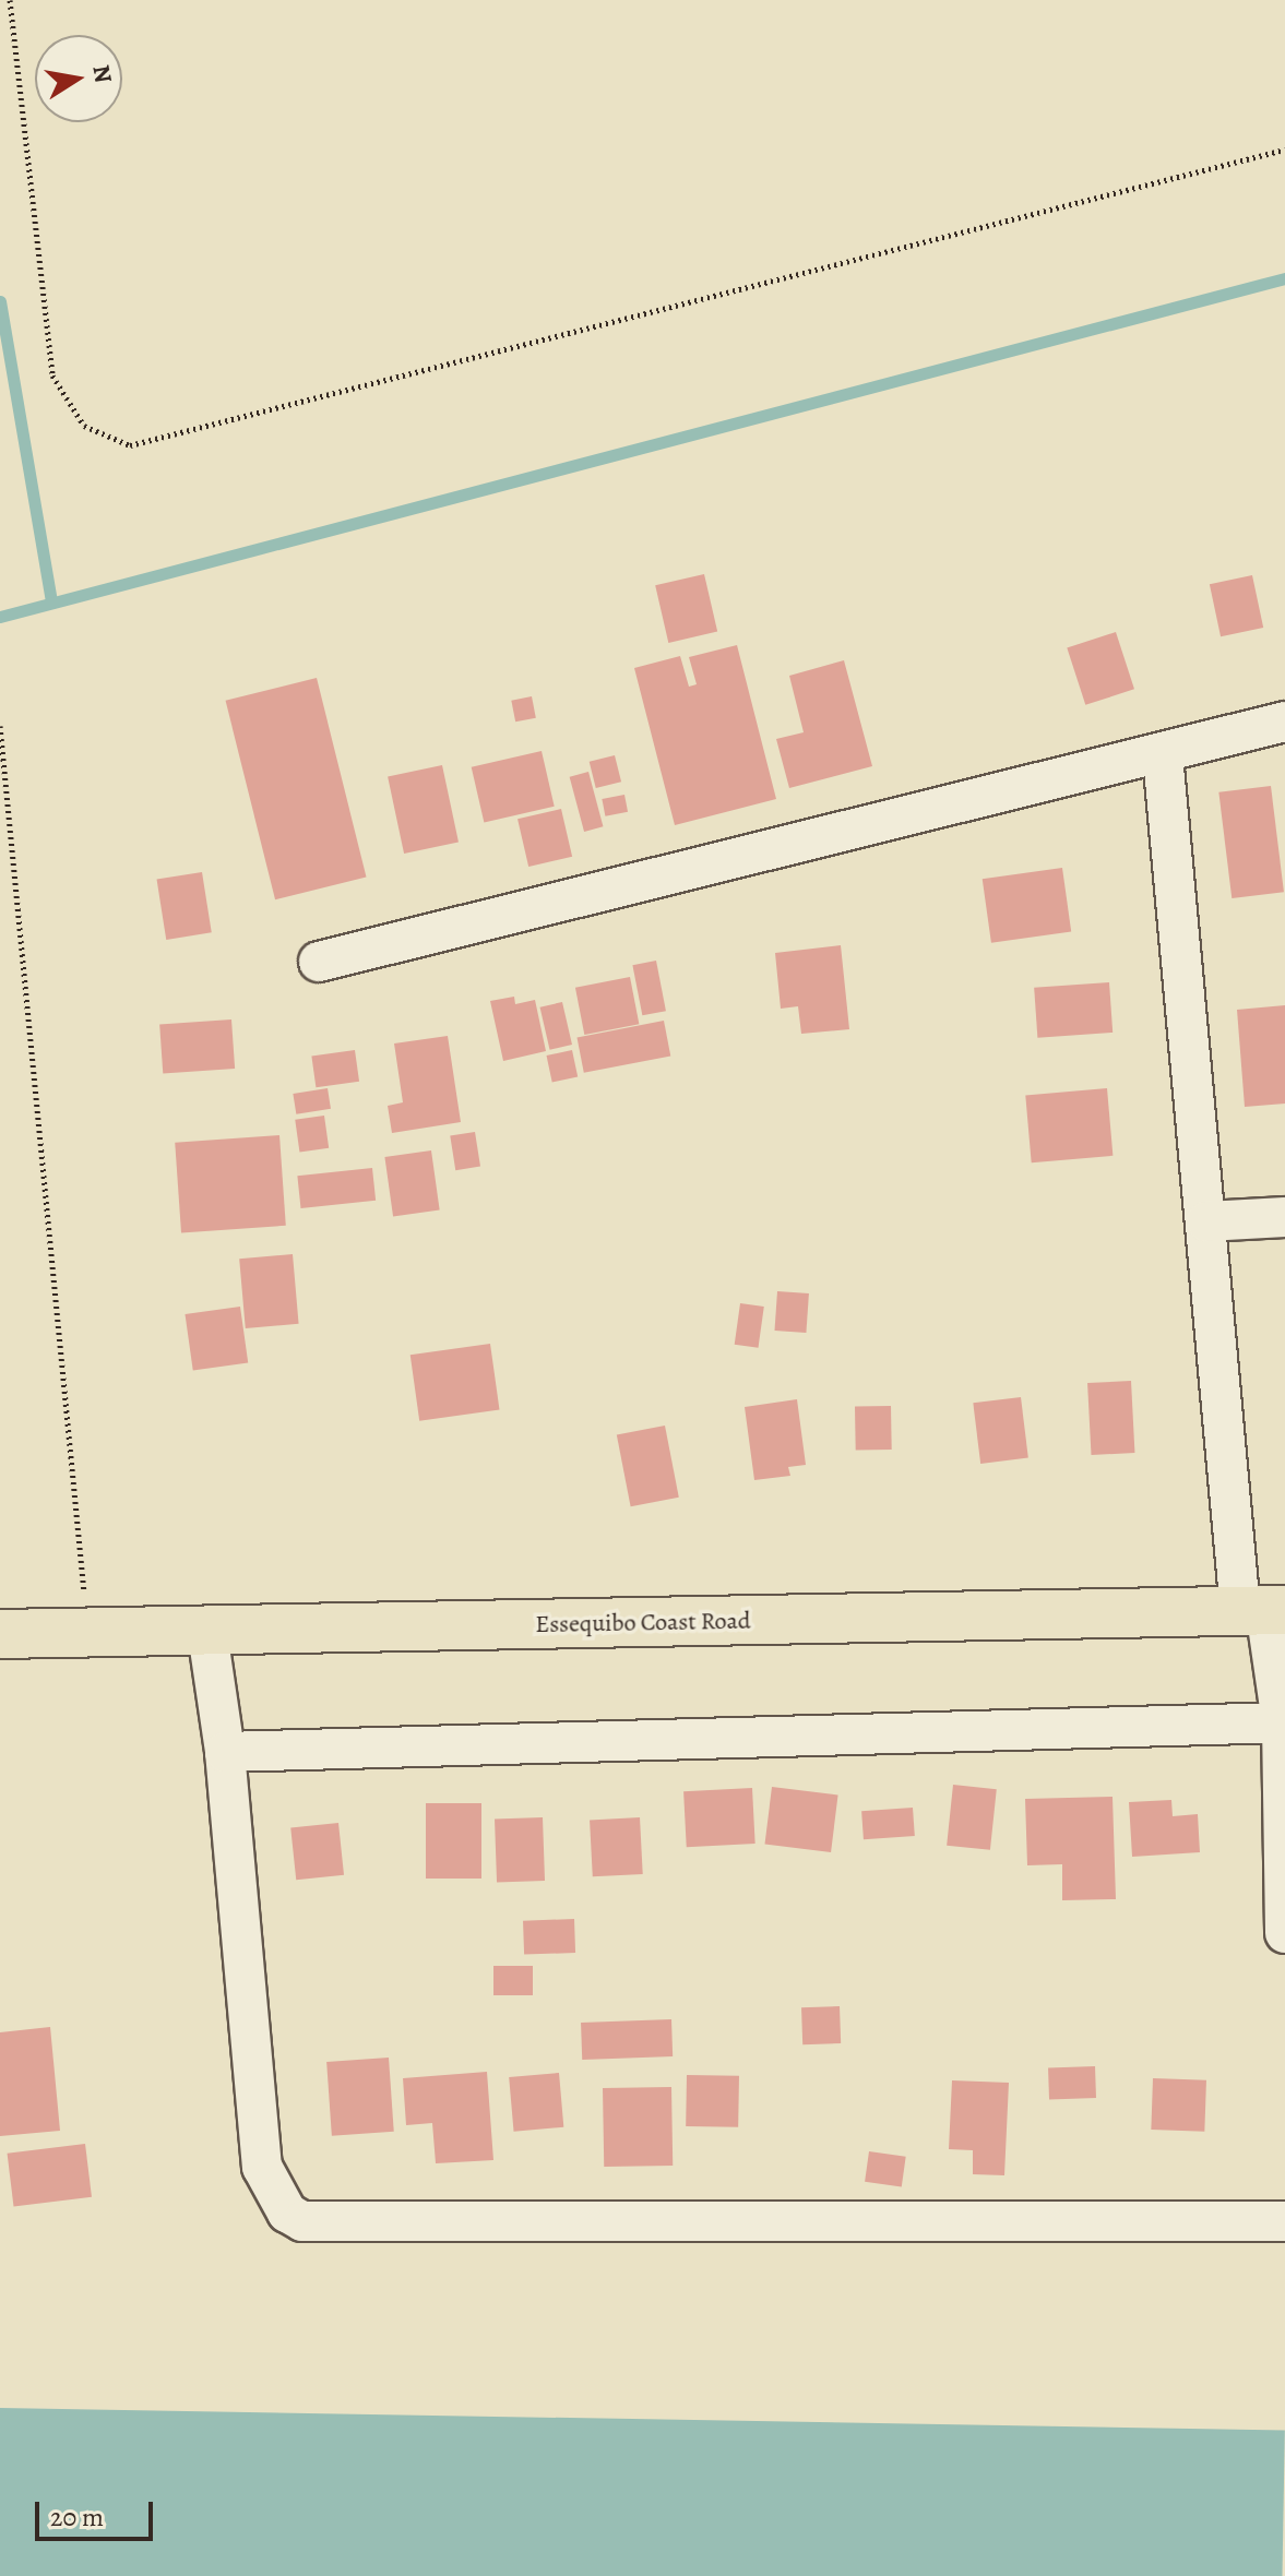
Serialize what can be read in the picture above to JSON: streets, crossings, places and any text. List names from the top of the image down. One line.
{"streets":{"main road":["Essequibo Coast Road"]},"scale_bar":"20 m","north":"right"}
